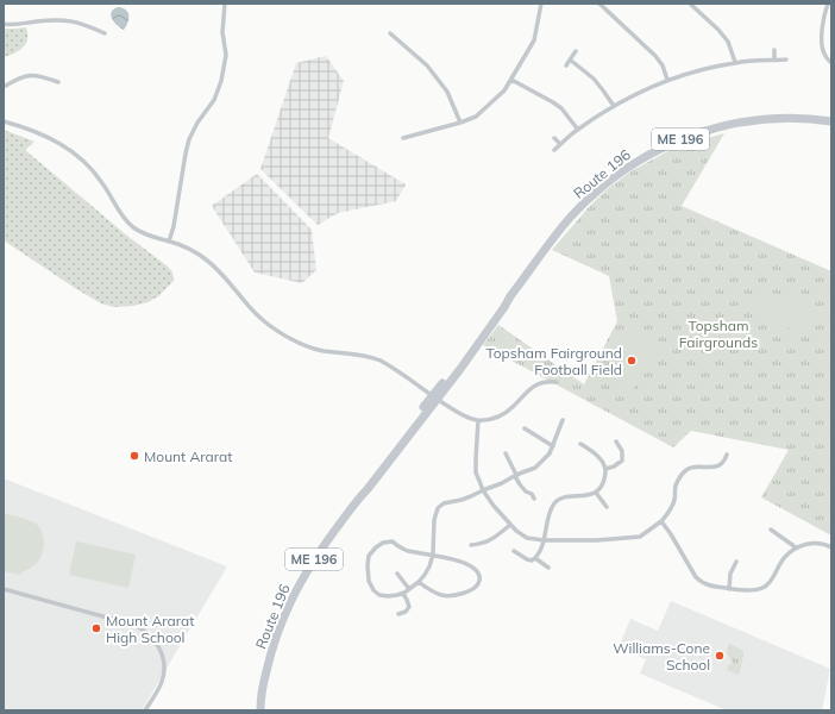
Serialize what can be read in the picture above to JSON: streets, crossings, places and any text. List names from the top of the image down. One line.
{"streets":{"highway":["ME 196","Route 196"]},"parks":["Topsham Fairgrounds"],"places":["Topsham Fairground Football Field","Mount Ararat","Mount Ararat High School","Williams-Cone School"]}
